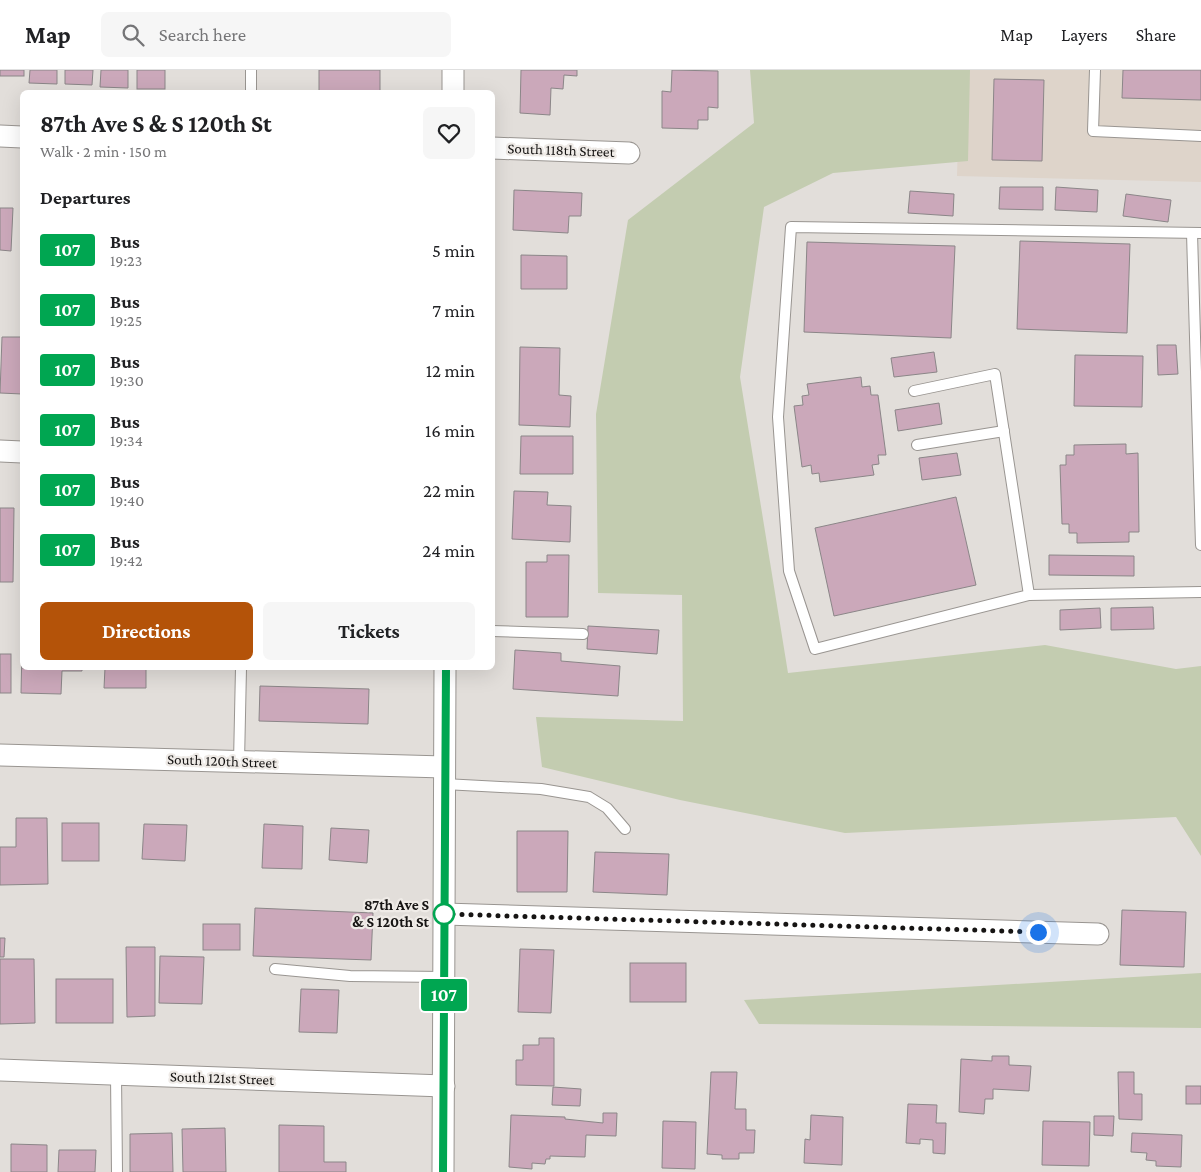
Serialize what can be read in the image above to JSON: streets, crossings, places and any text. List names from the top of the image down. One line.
{"streets":{"street":["South 118th Street","South 120th Street","South 121st Street"]},"places":["87th Ave S & S 120th St"],"lines":["bus line 107"],"page":{"header":"Map","search":"Search here","nav":["Map","Layers","Share"],"on_map":"107","heading":[["87th Ave S & S 120th St","Walk · 2 min · 150 m"],"Departures"],"list":[{"mark":"107","name":"Bus","note":"19:23","value":"5 min"},{"mark":"107","name":"Bus","note":"19:25","value":"7 min"},{"mark":"107","name":"Bus","note":"19:30","value":"12 min"},{"mark":"107","name":"Bus","note":"19:34","value":"16 min"},{"mark":"107","name":"Bus","note":"19:40","value":"22 min"},{"mark":"107","name":"Bus","note":"19:42","value":"24 min"}],"buttons":["Directions","Tickets"]}}
